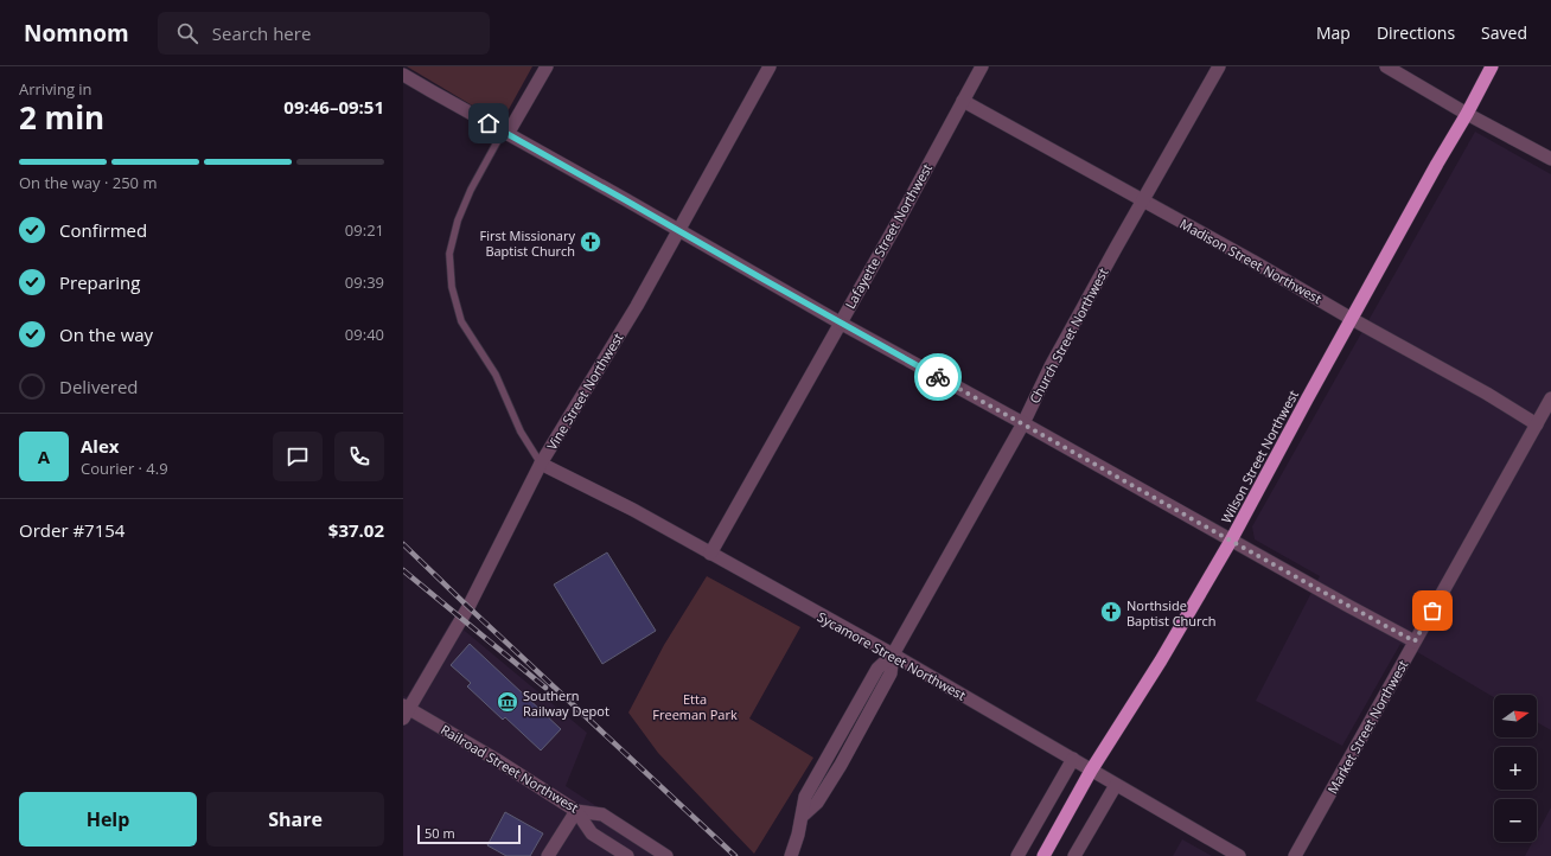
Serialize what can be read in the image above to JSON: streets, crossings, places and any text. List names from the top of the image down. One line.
{"streets":{"highway":["Wilson Street Northwest"],"street":["Lafayette Street Northwest","Madison Street Northwest","Church Street Northwest","Vine Street Northwest","Sycamore Street Northwest","Market Street Northwest","Railroad Street Northwest"]},"crossings":[["Lafayette Street Northwest","Madison Street Northwest"],["Lafayette Street Northwest","Sycamore Street Northwest"],["Madison Street Northwest","Church Street Northwest"],["Madison Street Northwest","Wilson Street Northwest"],["Madison Street Northwest","Market Street Northwest"],["Church Street Northwest","Sycamore Street Northwest"],["Vine Street Northwest","Sycamore Street Northwest"],["Vine Street Northwest","Railroad Street Northwest"],["Wilson Street Northwest","Sycamore Street Northwest"]],"parks":["Etta Freeman Park"],"places":{"church":["First Missionary Baptist Church","Northside Baptist Church"],"museum":["Southern Railway Depot"]},"scale_bar":"50 m","north":"right","page":{"header":"Nomnom","search":"Search here","nav":["Map","Directions","Saved"],"heading":["2 min","Arriving in","09:46–09:51"],"panel":["Alex","Courier · 4.9","Order #7154","$37.02"],"bar":"On the way · 250 m","list":[["Confirmed","09:21"],["Preparing","09:39"],["On the way","09:40"],"Delivered"],"round":"A","map_buttons":["+","−"],"buttons":["Help","Share"],"scale":"50 m"}}
